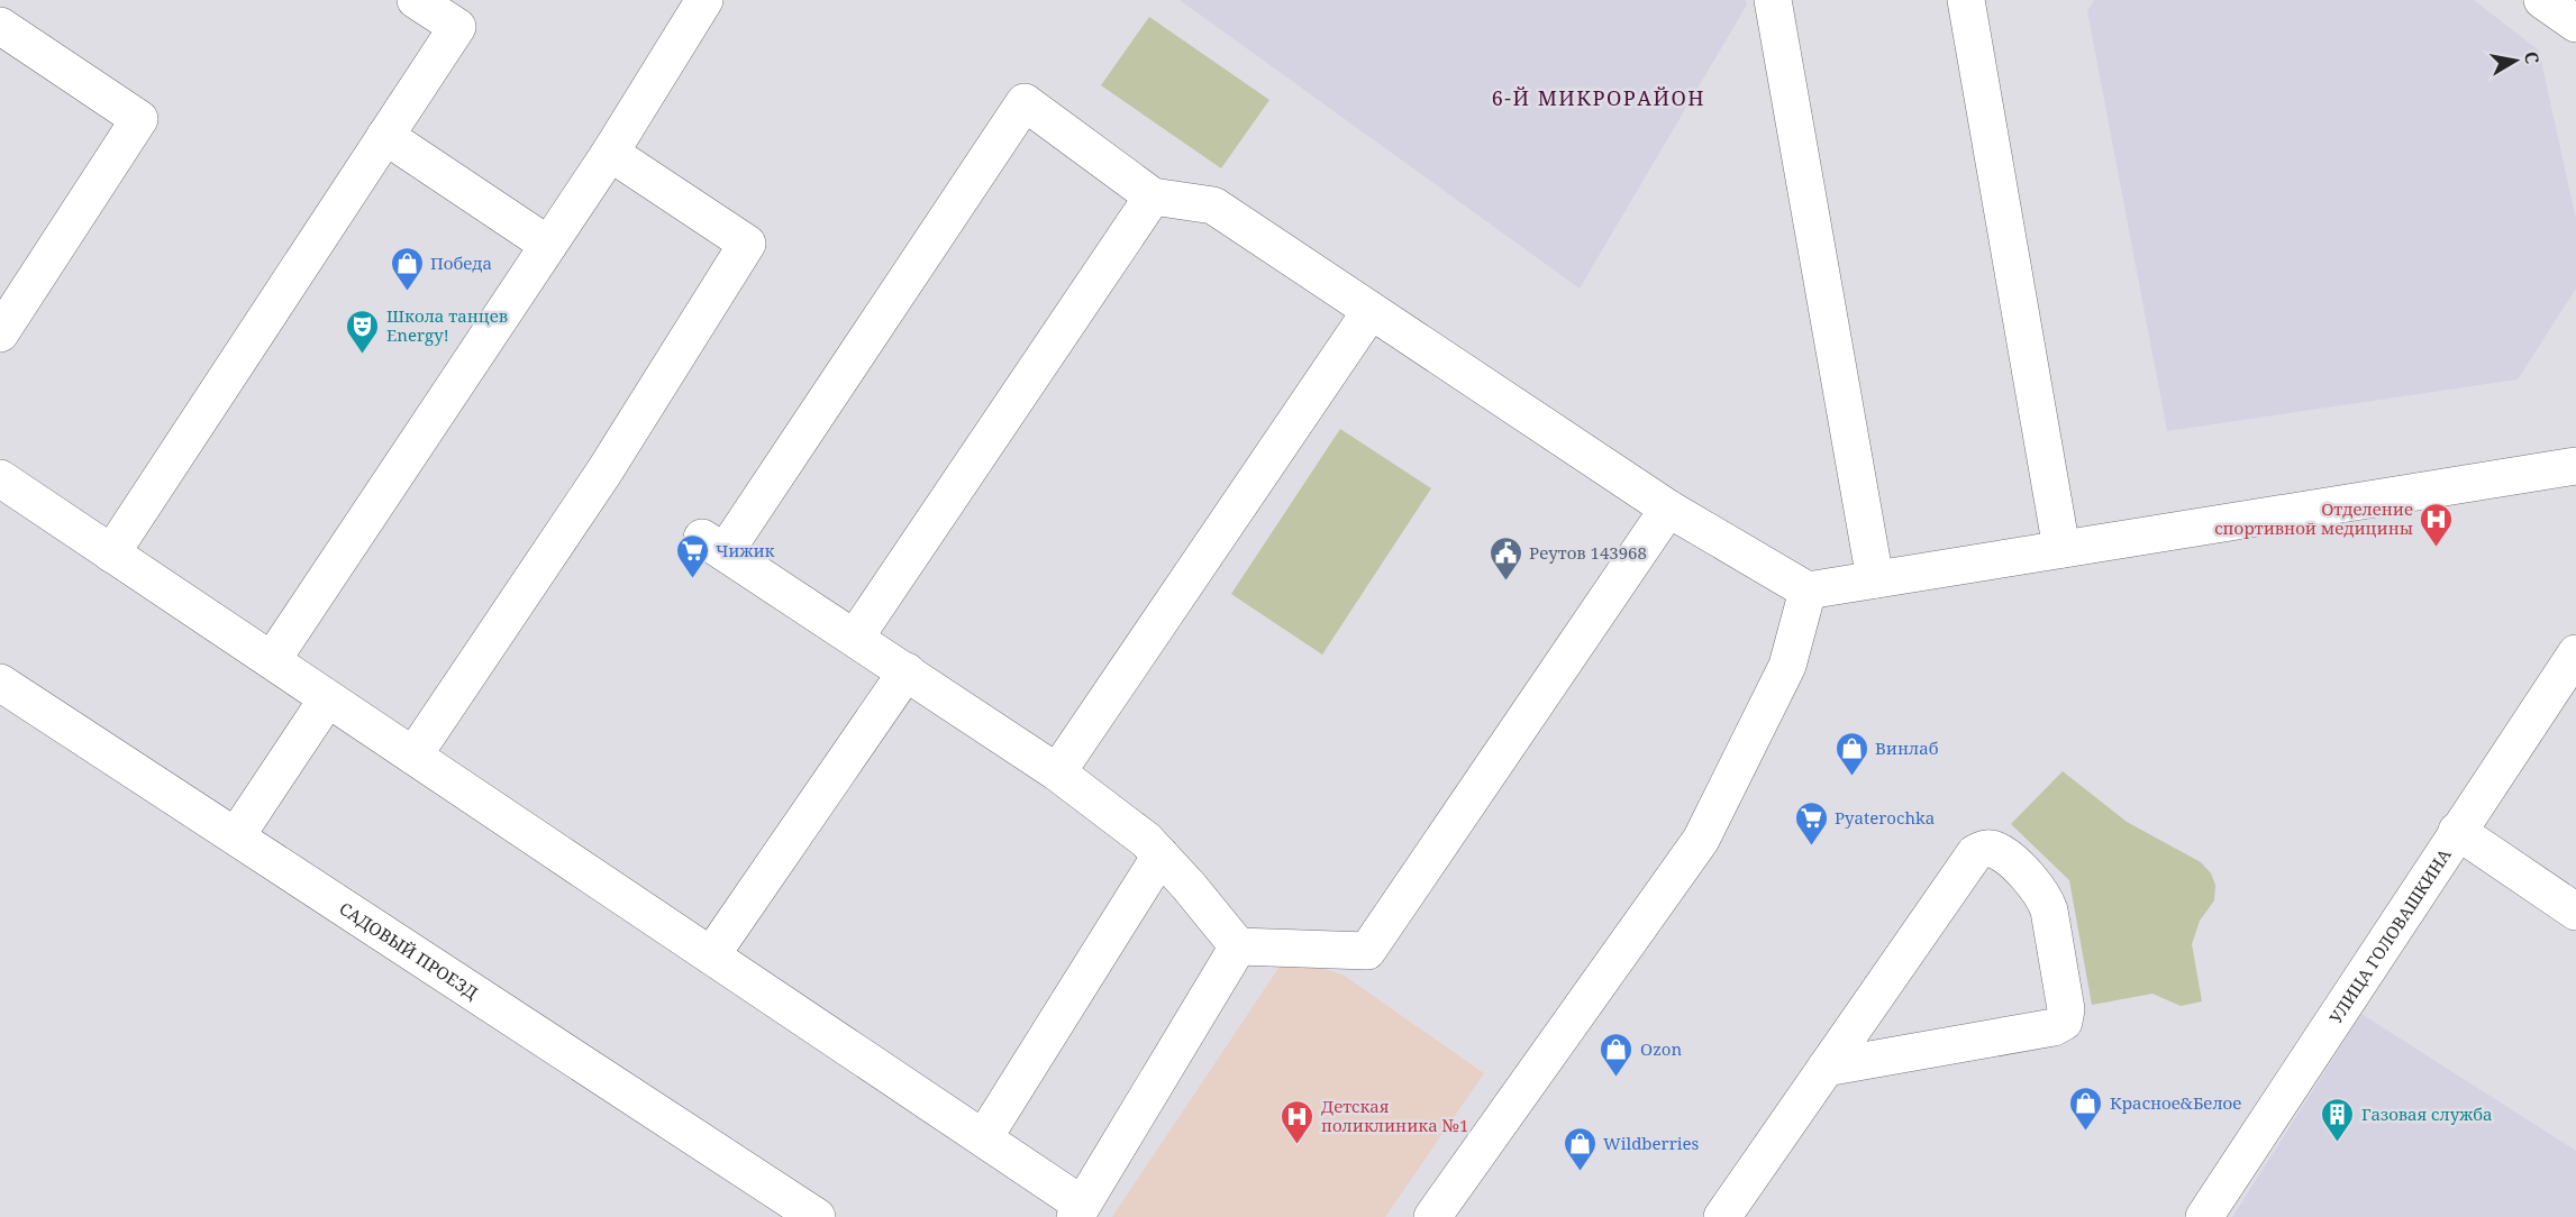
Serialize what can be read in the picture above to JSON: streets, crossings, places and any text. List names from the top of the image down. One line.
{"streets":{"street":["УЛИЦА ГОЛОВАШКИНА","САДОВЫЙ ПРОЕЗД"]},"districts":["6-Й МИКРОРАЙОН"],"places":{"shop":["Победа","Винлаб","Ozon","Красное&Белое","Wildberries"],"theatre":["Школа танцев Energy!"],"hospital":["Отделение спортивной медицины","Детская поликлиника №1"],"supermarket":["Чижик","Pyaterochka"],"public building":["Реутов 143968"],"building":["Газовая служба"]},"north":"right"}
